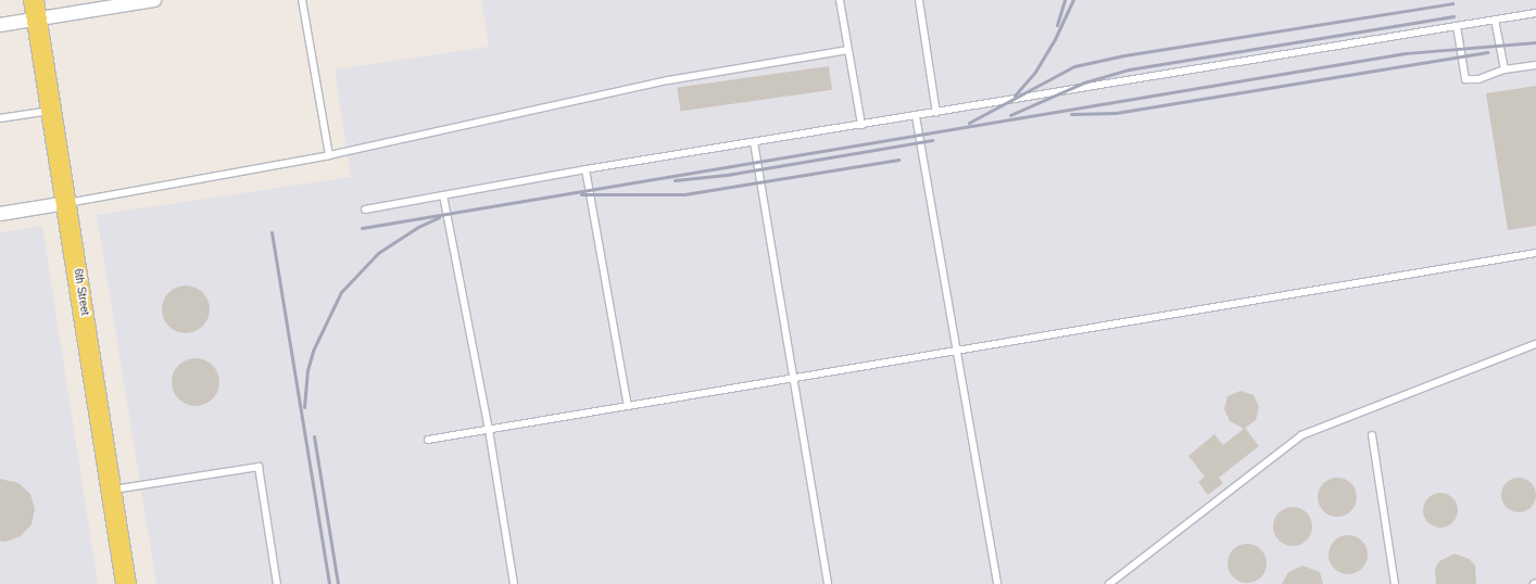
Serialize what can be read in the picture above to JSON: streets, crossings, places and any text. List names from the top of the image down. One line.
{"streets":{"main road":["6th Street"]}}
